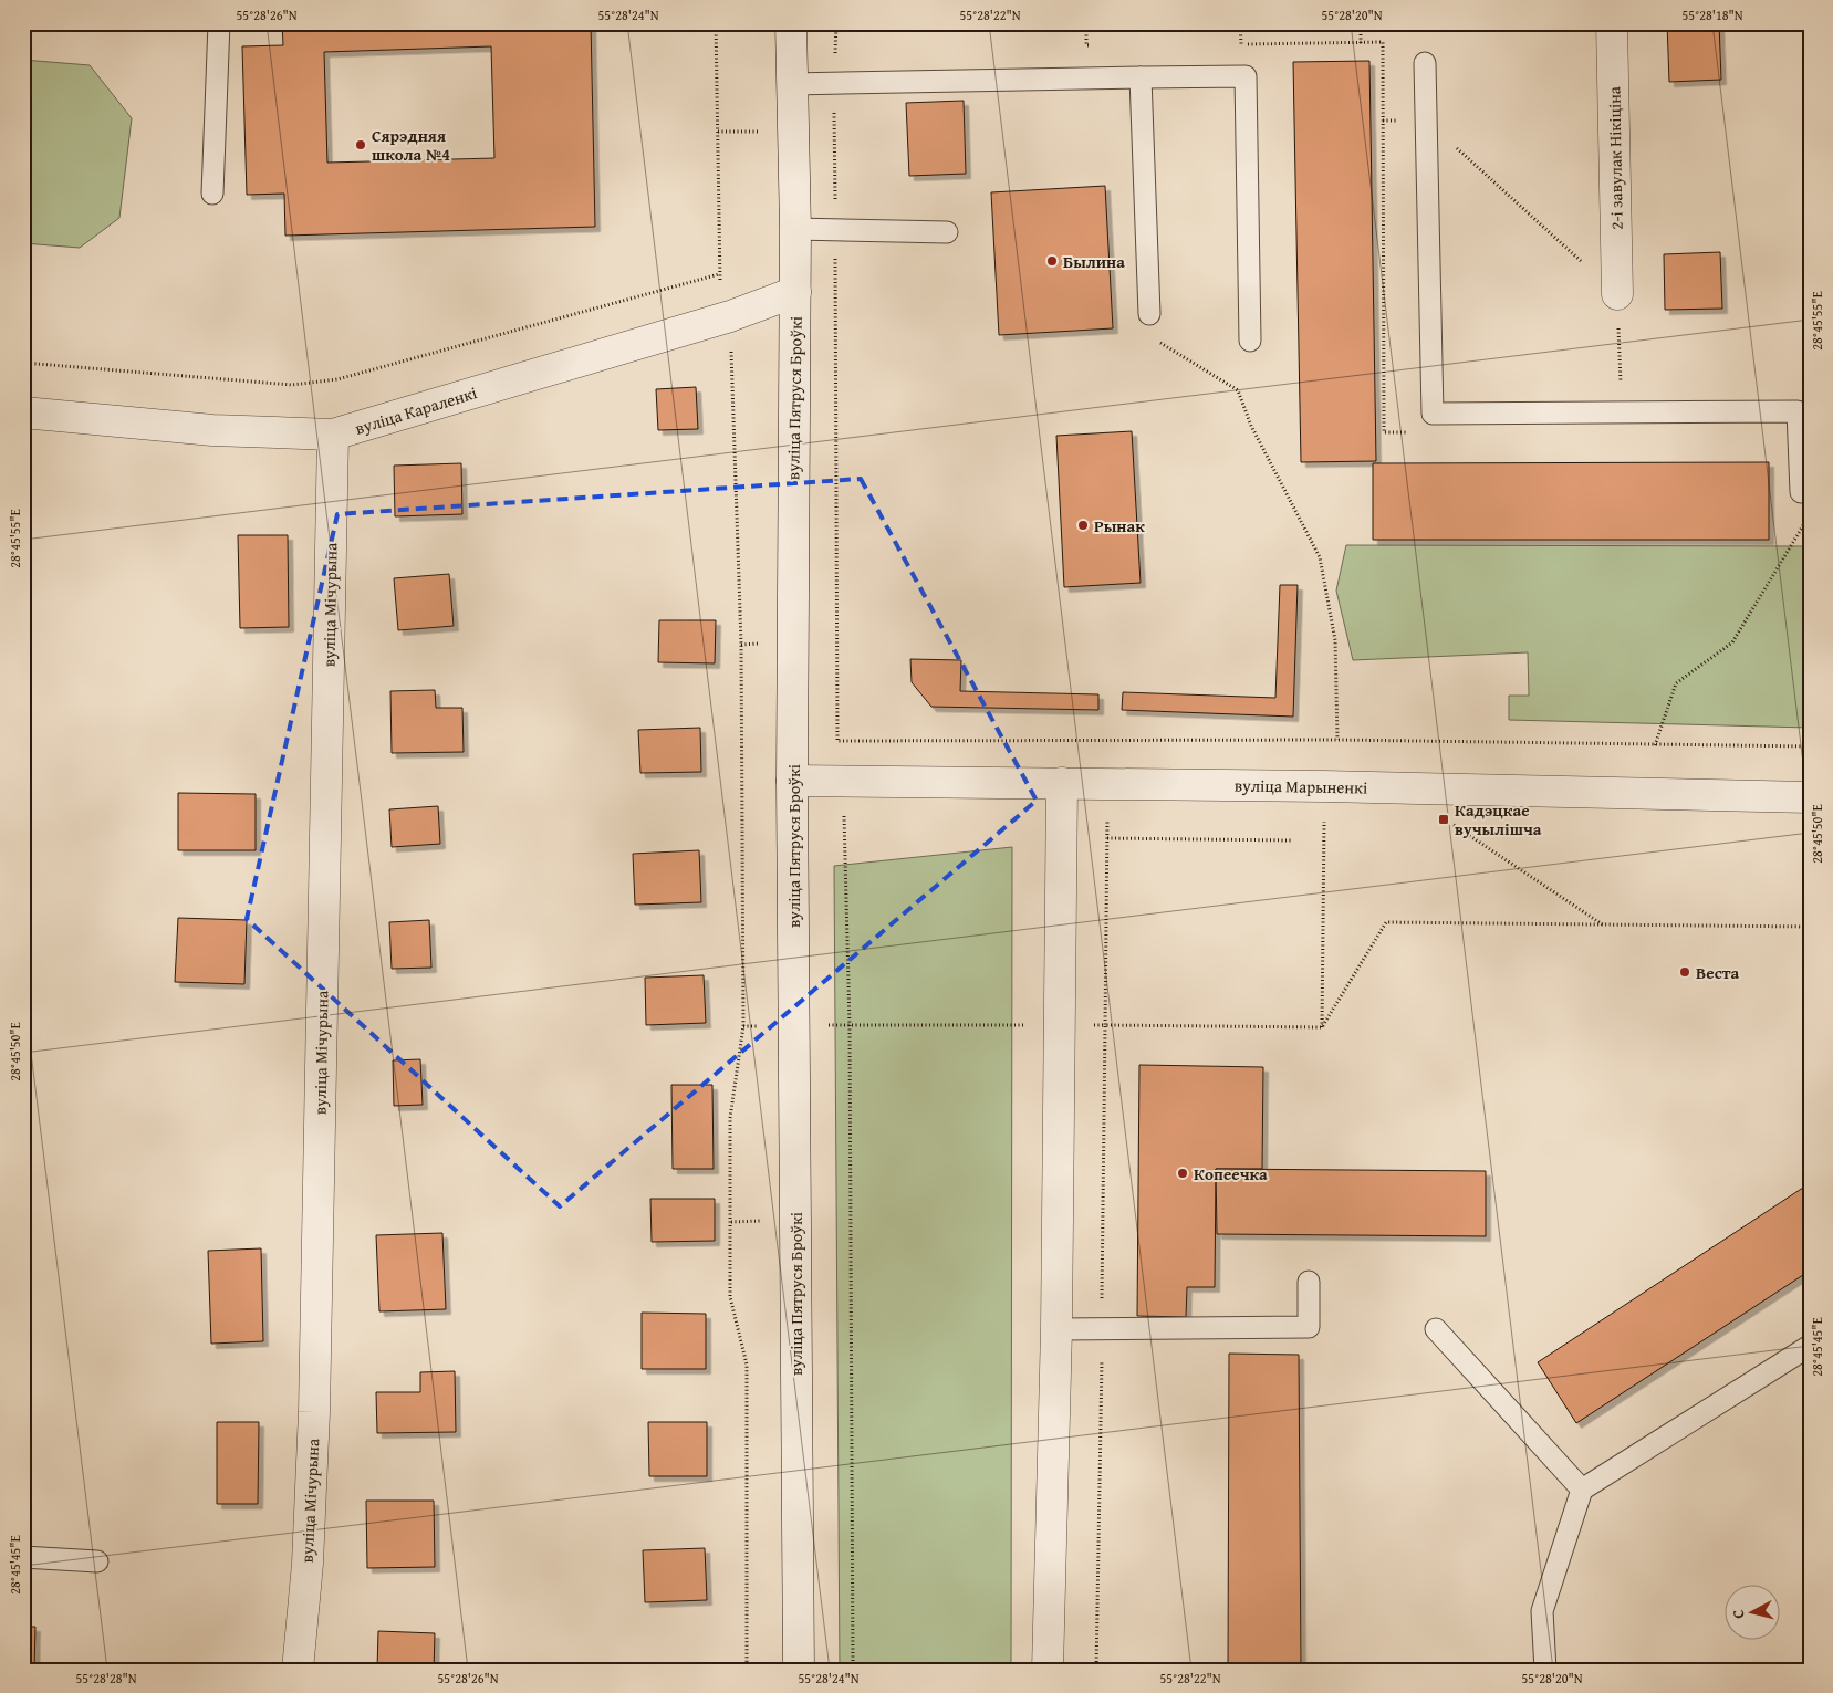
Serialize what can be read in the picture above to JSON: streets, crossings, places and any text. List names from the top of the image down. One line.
{"streets":{"street":["2-і завулак Нікіціна","вуліца Пятруся Броўкі","вуліца Караленкі","вуліца Мічурына","вуліца Марыненкі"]},"crossings":[["вуліца Пятруся Броўкі","вуліца Караленкі"],["вуліца Пятруся Броўкі","вуліца Марыненкі"],["вуліца Караленкі","вуліца Мічурына"]],"places":{"other":["Сярэдняя школа №4","Былина","Рынак","Веста","Копеечка"],"transit":["Кадэцкае вучылішча"]},"north":"left","coordinates":["55°28'26\"N","55°28'24\"N","55°28'22\"N","55°28'20\"N","55°28'18\"N","28°45'55\"E","28°45'50\"E","28°45'45\"E","55°28'28\"N"]}
